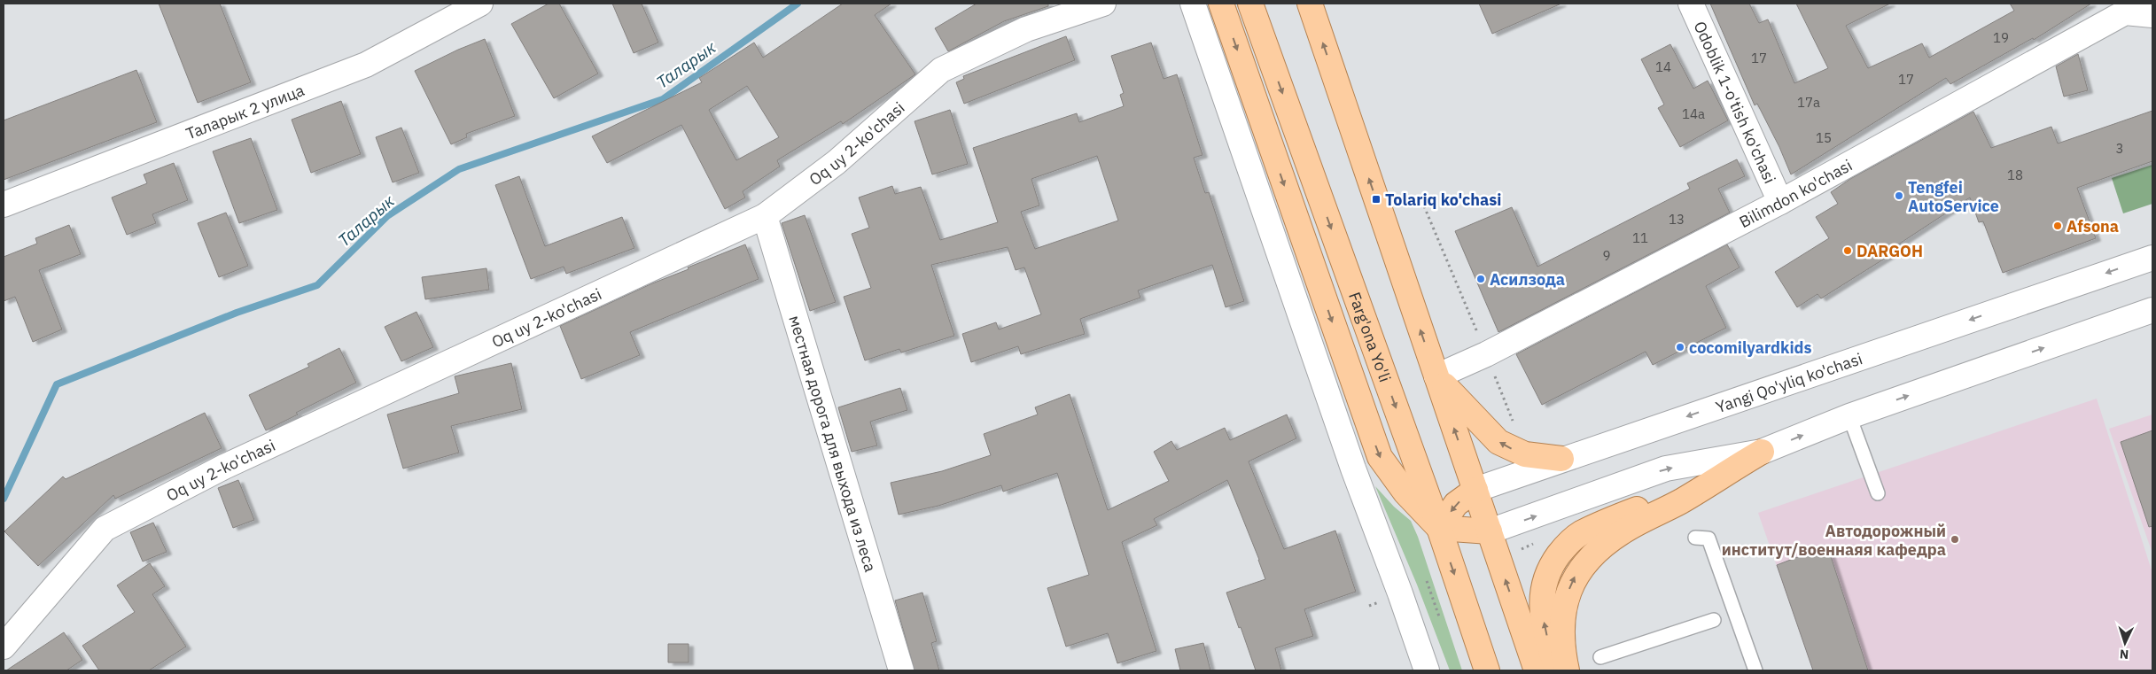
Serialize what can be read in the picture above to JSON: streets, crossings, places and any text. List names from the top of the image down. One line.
{"streets":{"main road":["Farg'ona Yo'li","Yangi Qo'yliq ko'chasi"],"street":["Odoblik 1-o'tish ko'chasi","Таларык 2 улица","Oq uy 2-ko'chasi","Bilimdon ko'chasi","местная дорога для выхода из леса"]},"crossings":[["Odoblik 1-o'tish ko'chasi","Bilimdon ko'chasi"],["Oq uy 2-ko'chasi","местная дорога для выхода из леса"],["Farg'ona Yo'li","Yangi Qo'yliq ko'chasi"]],"one_way":["Yangi Qo'yliq ko'chasi"],"water":["Таларык"],"places":{"other":["Tengfei AutoService","Afsona","DARGOH","Асилзода","cocomilyardkids","Автодорожный институт/военнаяя кафедра"],"transit":["Tolariq ko'chasi"]},"house_numbers":["19","17","14","17","17a","14a","15","3","18","13","11","9"],"north":"bottom"}
